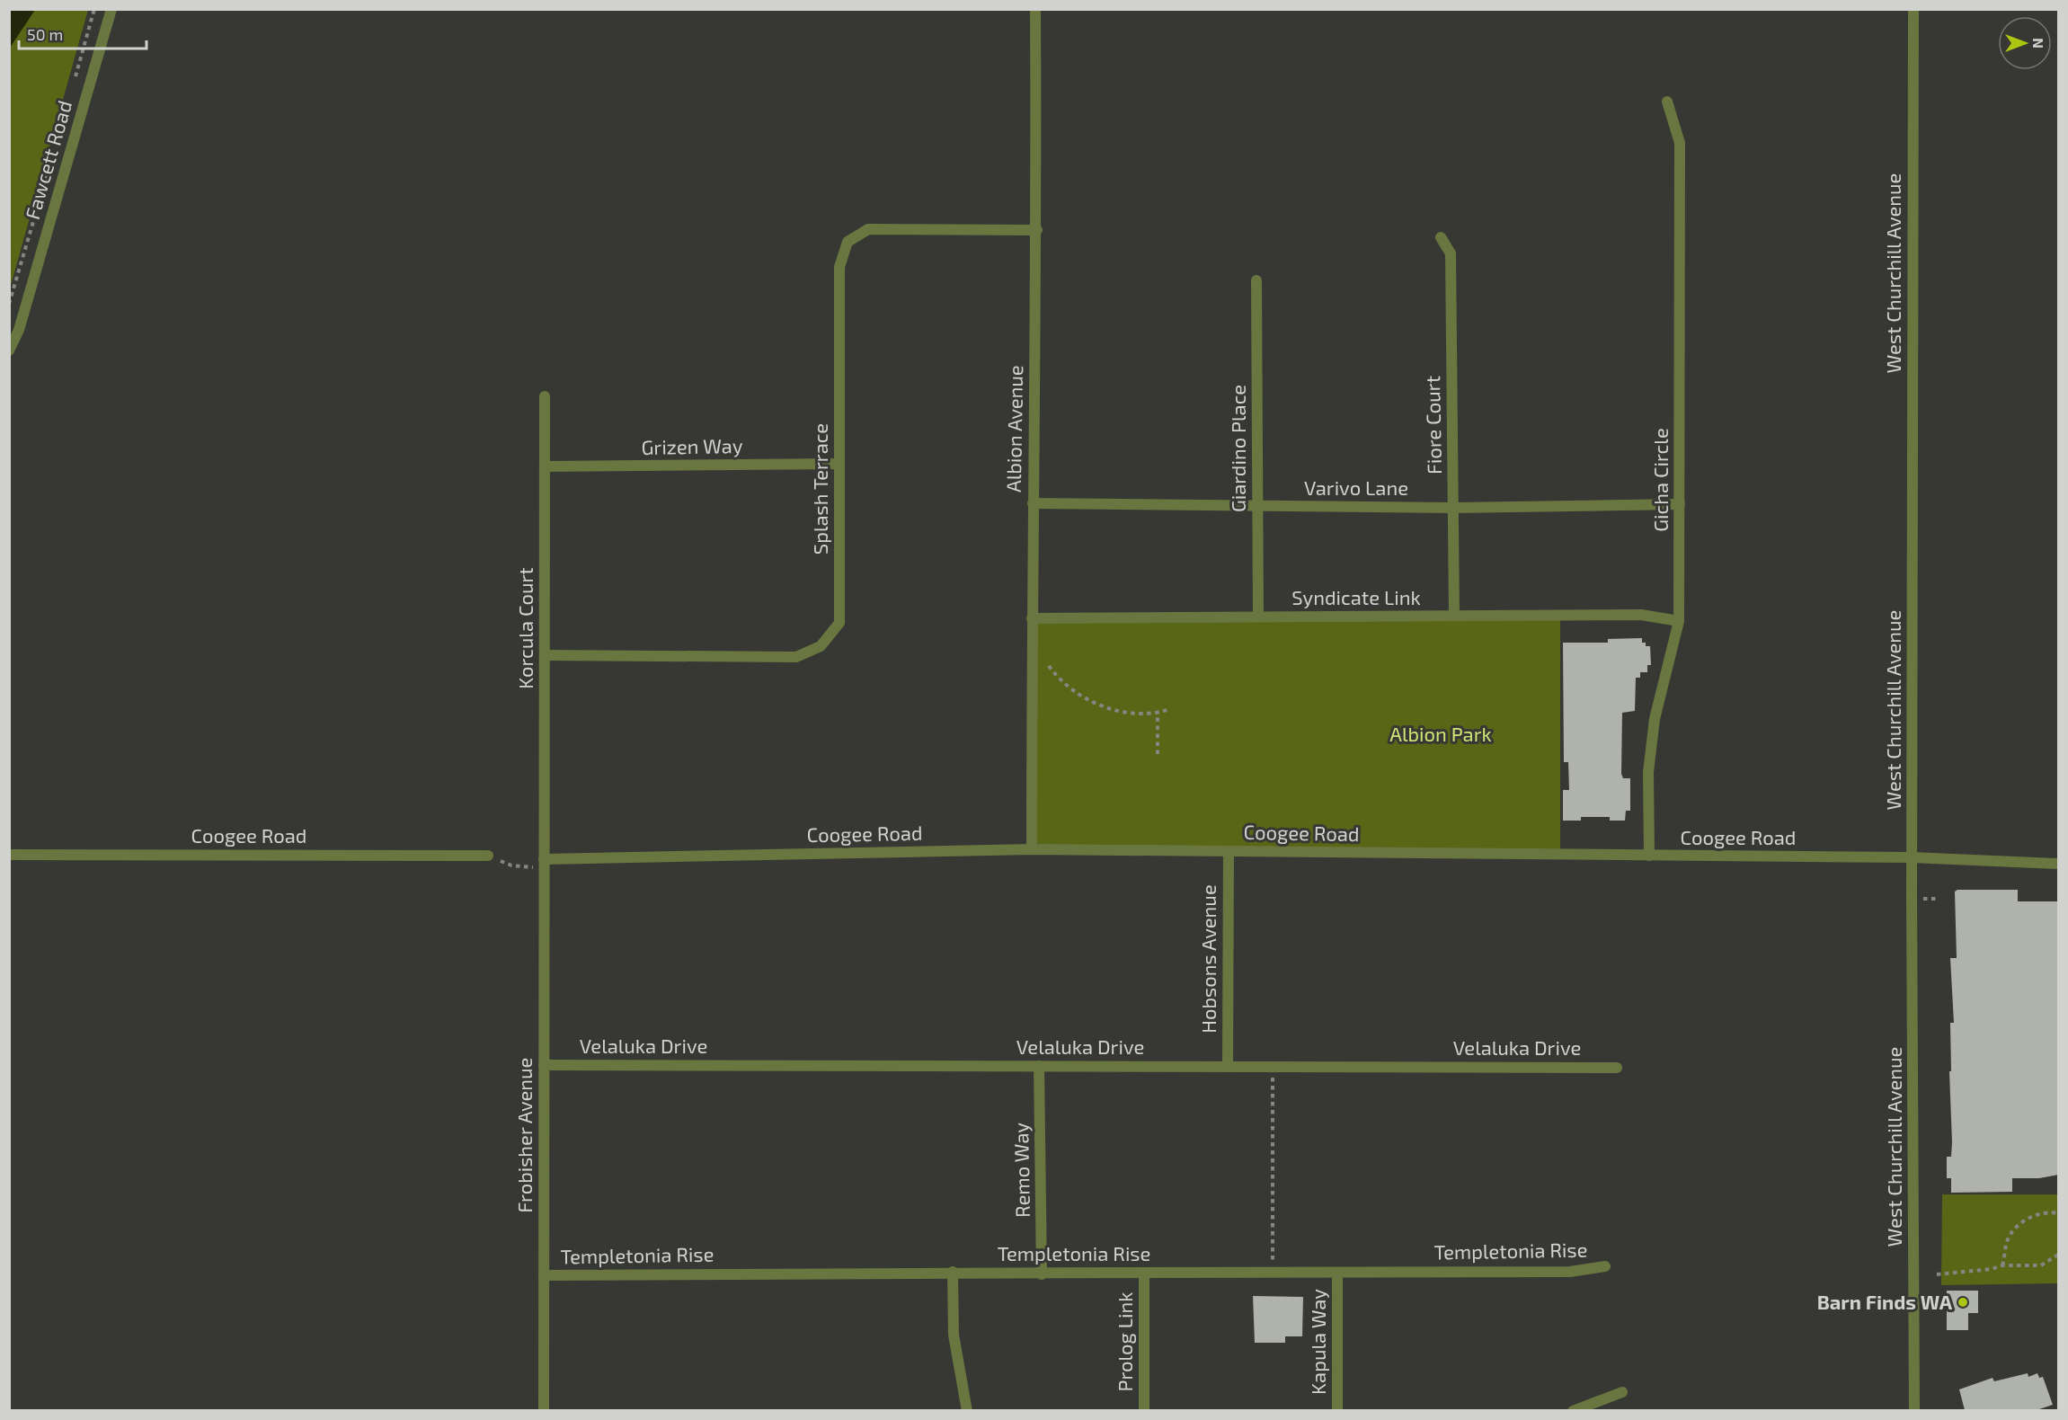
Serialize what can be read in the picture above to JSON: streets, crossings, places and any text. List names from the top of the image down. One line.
{"streets":{"street":["Fawcett Road","West Churchill Avenue","Fiore Court","Albion Avenue","Grizen Way","Giardino Place","Gicha Circle","Varivo Lane","Splash Terrace","Syndicate Link","Korcula Court","Coogee Road","Hobsons Avenue","Velaluka Drive","Frobisher Avenue","Remo Way","Templetonia Rise","Prolog Link","Kapula Way"]},"crossings":[["West Churchill Avenue","Coogee Road"],["Fiore Court","Varivo Lane"],["Fiore Court","Syndicate Link"],["Albion Avenue","Varivo Lane"],["Albion Avenue","Splash Terrace"],["Albion Avenue","Syndicate Link"],["Albion Avenue","Coogee Road"],["Grizen Way","Splash Terrace"],["Grizen Way","Korcula Court"],["Giardino Place","Varivo Lane"],["Giardino Place","Syndicate Link"],["Gicha Circle","Varivo Lane"],["Gicha Circle","Syndicate Link"],["Gicha Circle","Coogee Road"],["Splash Terrace","Korcula Court"],["Korcula Court","Coogee Road"],["Korcula Court","Frobisher Avenue"],["Coogee Road","Hobsons Avenue"],["Coogee Road","Frobisher Avenue"],["Hobsons Avenue","Velaluka Drive"],["Velaluka Drive","Frobisher Avenue"],["Velaluka Drive","Remo Way"],["Frobisher Avenue","Templetonia Rise"],["Remo Way","Templetonia Rise"],["Templetonia Rise","Prolog Link"],["Templetonia Rise","Kapula Way"]],"parks":["Albion Park"],"places":["Barn Finds WA"],"scale_bar":"50 m","north":"right"}
